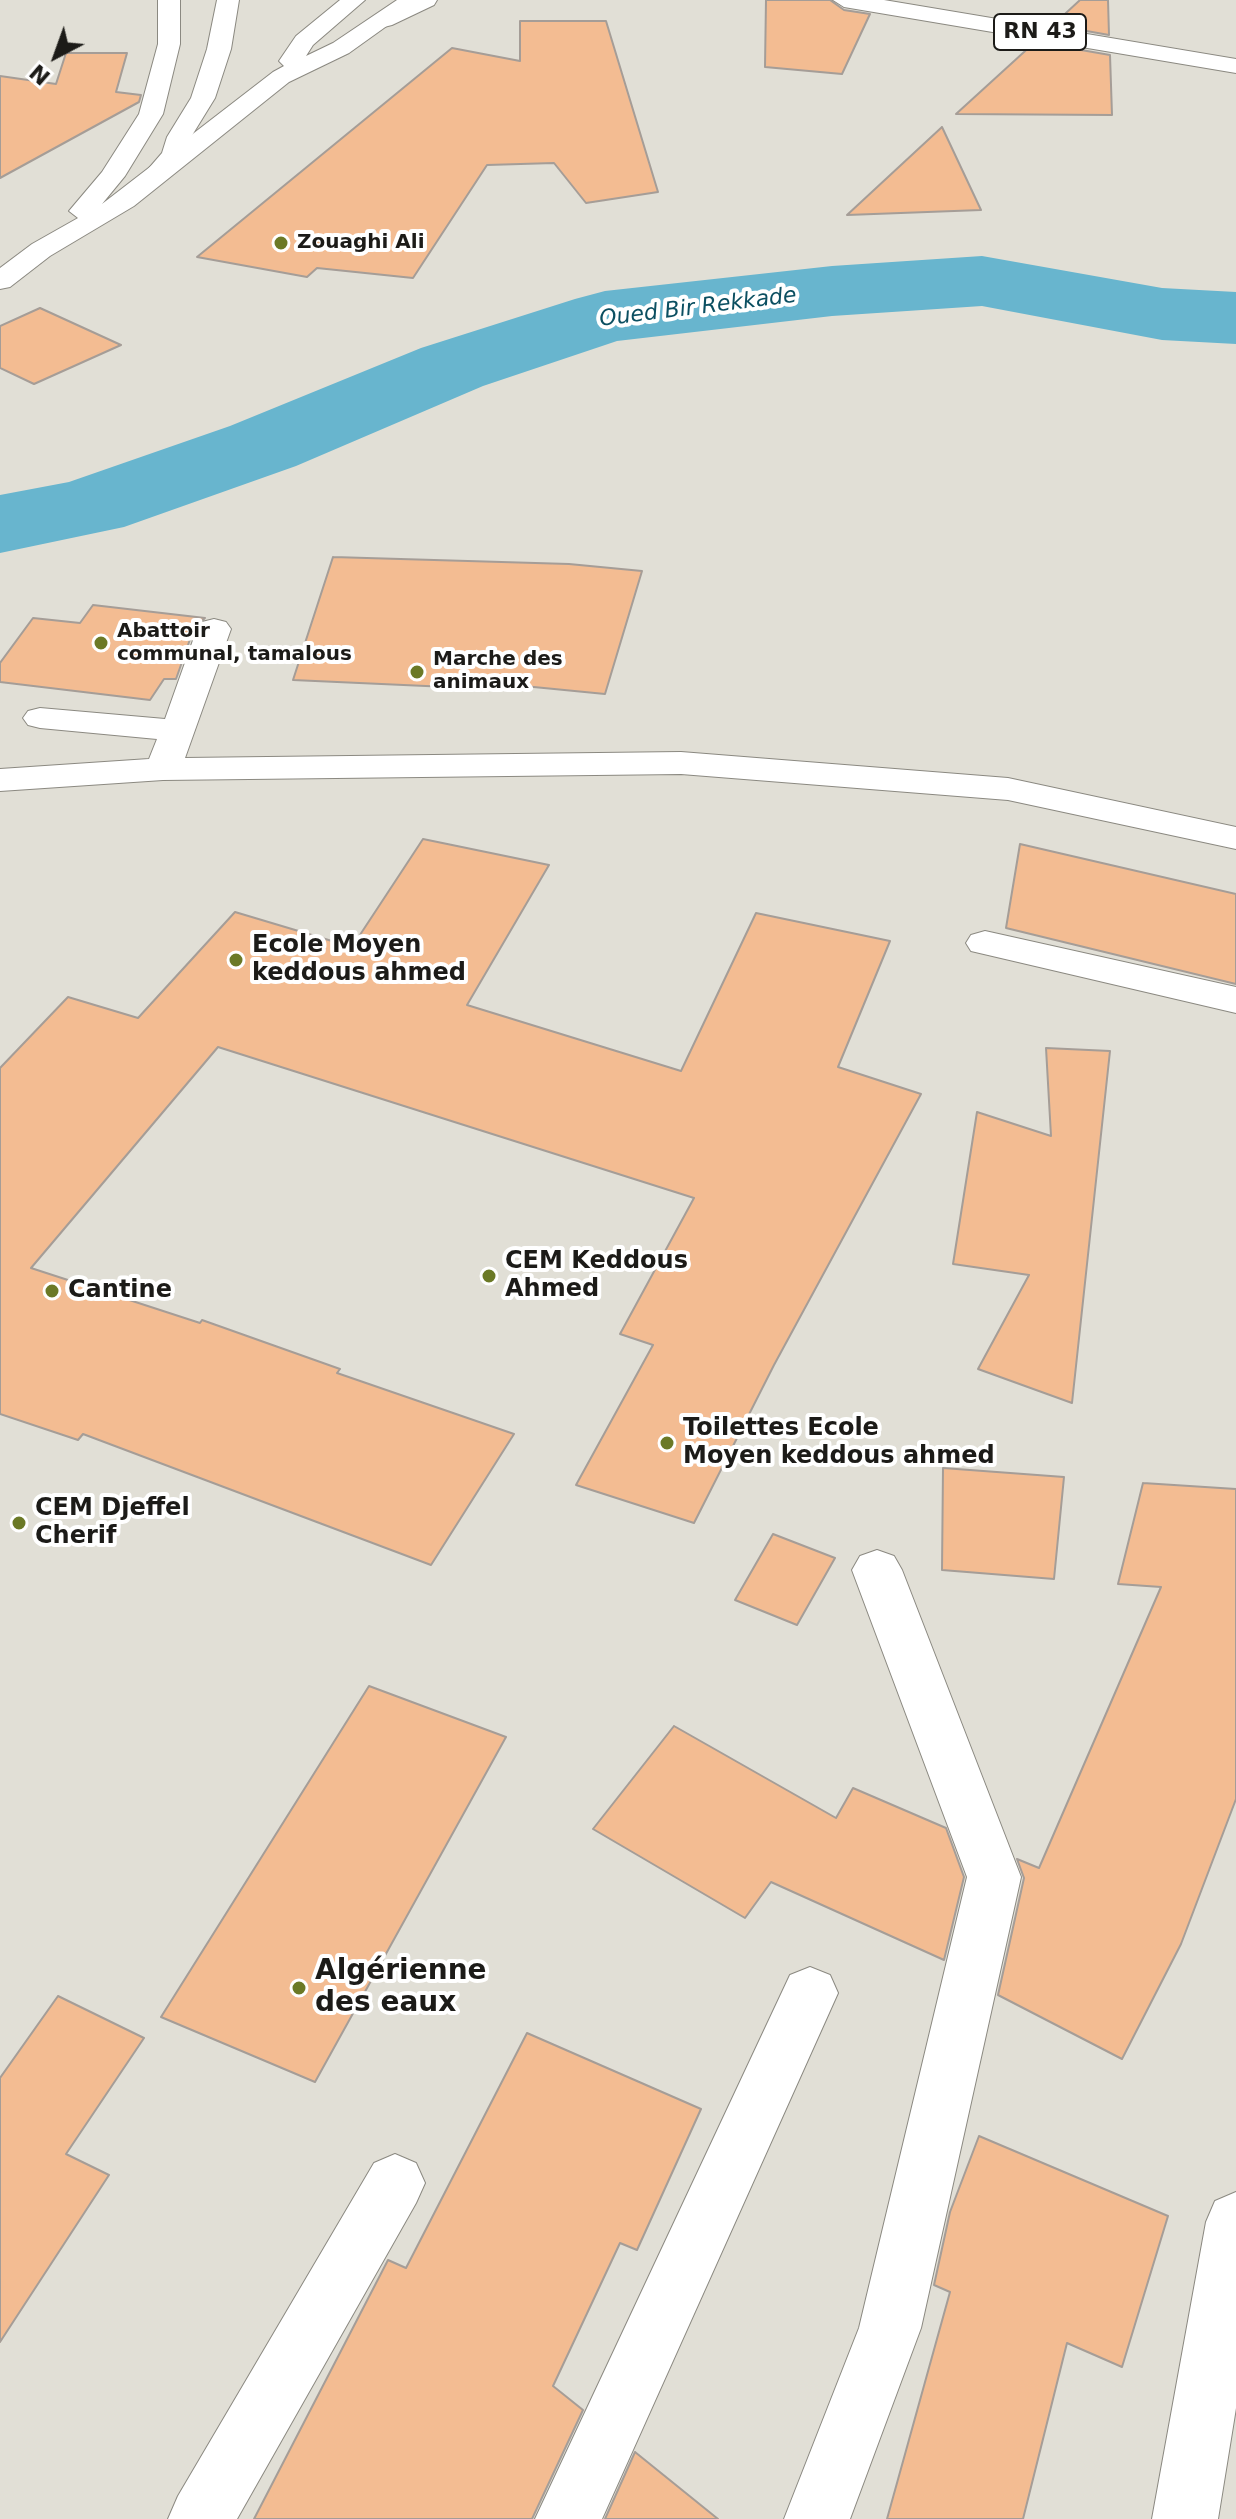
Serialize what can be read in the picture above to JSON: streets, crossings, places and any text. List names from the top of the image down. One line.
{"streets":{"street":["RN 43"]},"water":["Oued Bir Rekkade"],"places":["Zouaghi Ali","Abattoir communal, tamalous","Marche des animaux","Ecole Moyen keddous ahmed","CEM Keddous Ahmed","Cantine","Toilettes Ecole Moyen keddous ahmed","CEM Djeffel Cherif","Algérienne des eaux"],"north":"bottom left"}
